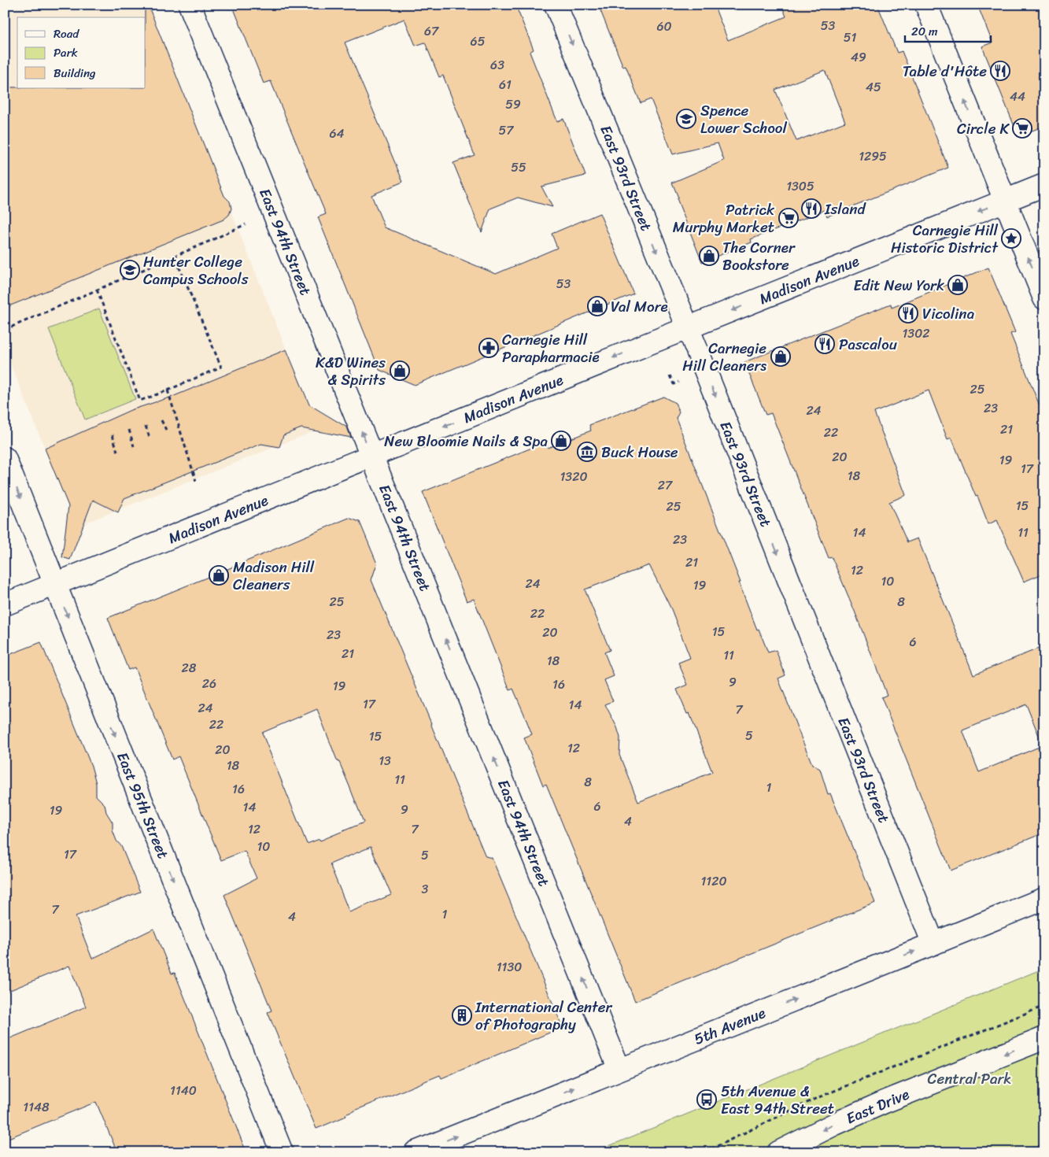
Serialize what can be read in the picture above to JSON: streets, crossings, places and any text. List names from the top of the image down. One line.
{"streets":{"street":["East 93rd Street","East 94th Street","Madison Avenue","East 95th Street","5th Avenue","East Drive"]},"crossings":[["East 93rd Street","Madison Avenue"],["East 93rd Street","5th Avenue"],["East 94th Street","Madison Avenue"],["East 94th Street","5th Avenue"],["Madison Avenue","East 95th Street"]],"one_way":["East 93rd Street","East 94th Street","Madison Avenue","East 95th Street","5th Avenue","East Drive"],"parks":["Central Park"],"places":{"restaurant":["Table d'Hôte","Island","Vicolina","Pascalou"],"school or university":["Spence Lower School","Hunter College Campus Schools"],"supermarket":["Circle K","Patrick Murphy Market"],"place":["Carnegie Hill Historic District"],"shop":["The Corner Bookstore","Edit New York","Val More","Carnegie Hill Cleaners","K&D Wines & Spirits","New Bloomie Nails & Spa","Madison Hill Cleaners"],"pharmacy":["Carnegie Hill Parapharmacie"],"museum":["Buck House"],"building":["International Center of Photography"],"bus stop":["5th Avenue & East 94th Street"]},"house_numbers":["53","60","67","51","65","49","63","61","45","44","59","57","64","1295","55","1305","53","1302","25","23","24","21","22","20","19","17","18","1320","27","15","25","14","11","23","21","12","10","24","19","25","8","22","15","20","23","6","21","11","18","28","9","26","16","19","17","14","24","7","22","5","15","12","20","13","18","11","8","1","16","6","14","9","19","4","12","7","10","17","5","1120","3","7","1","4","1130","1140","1148"],"legend":["Road","Park","Building"],"scale_bar":"20 m"}
